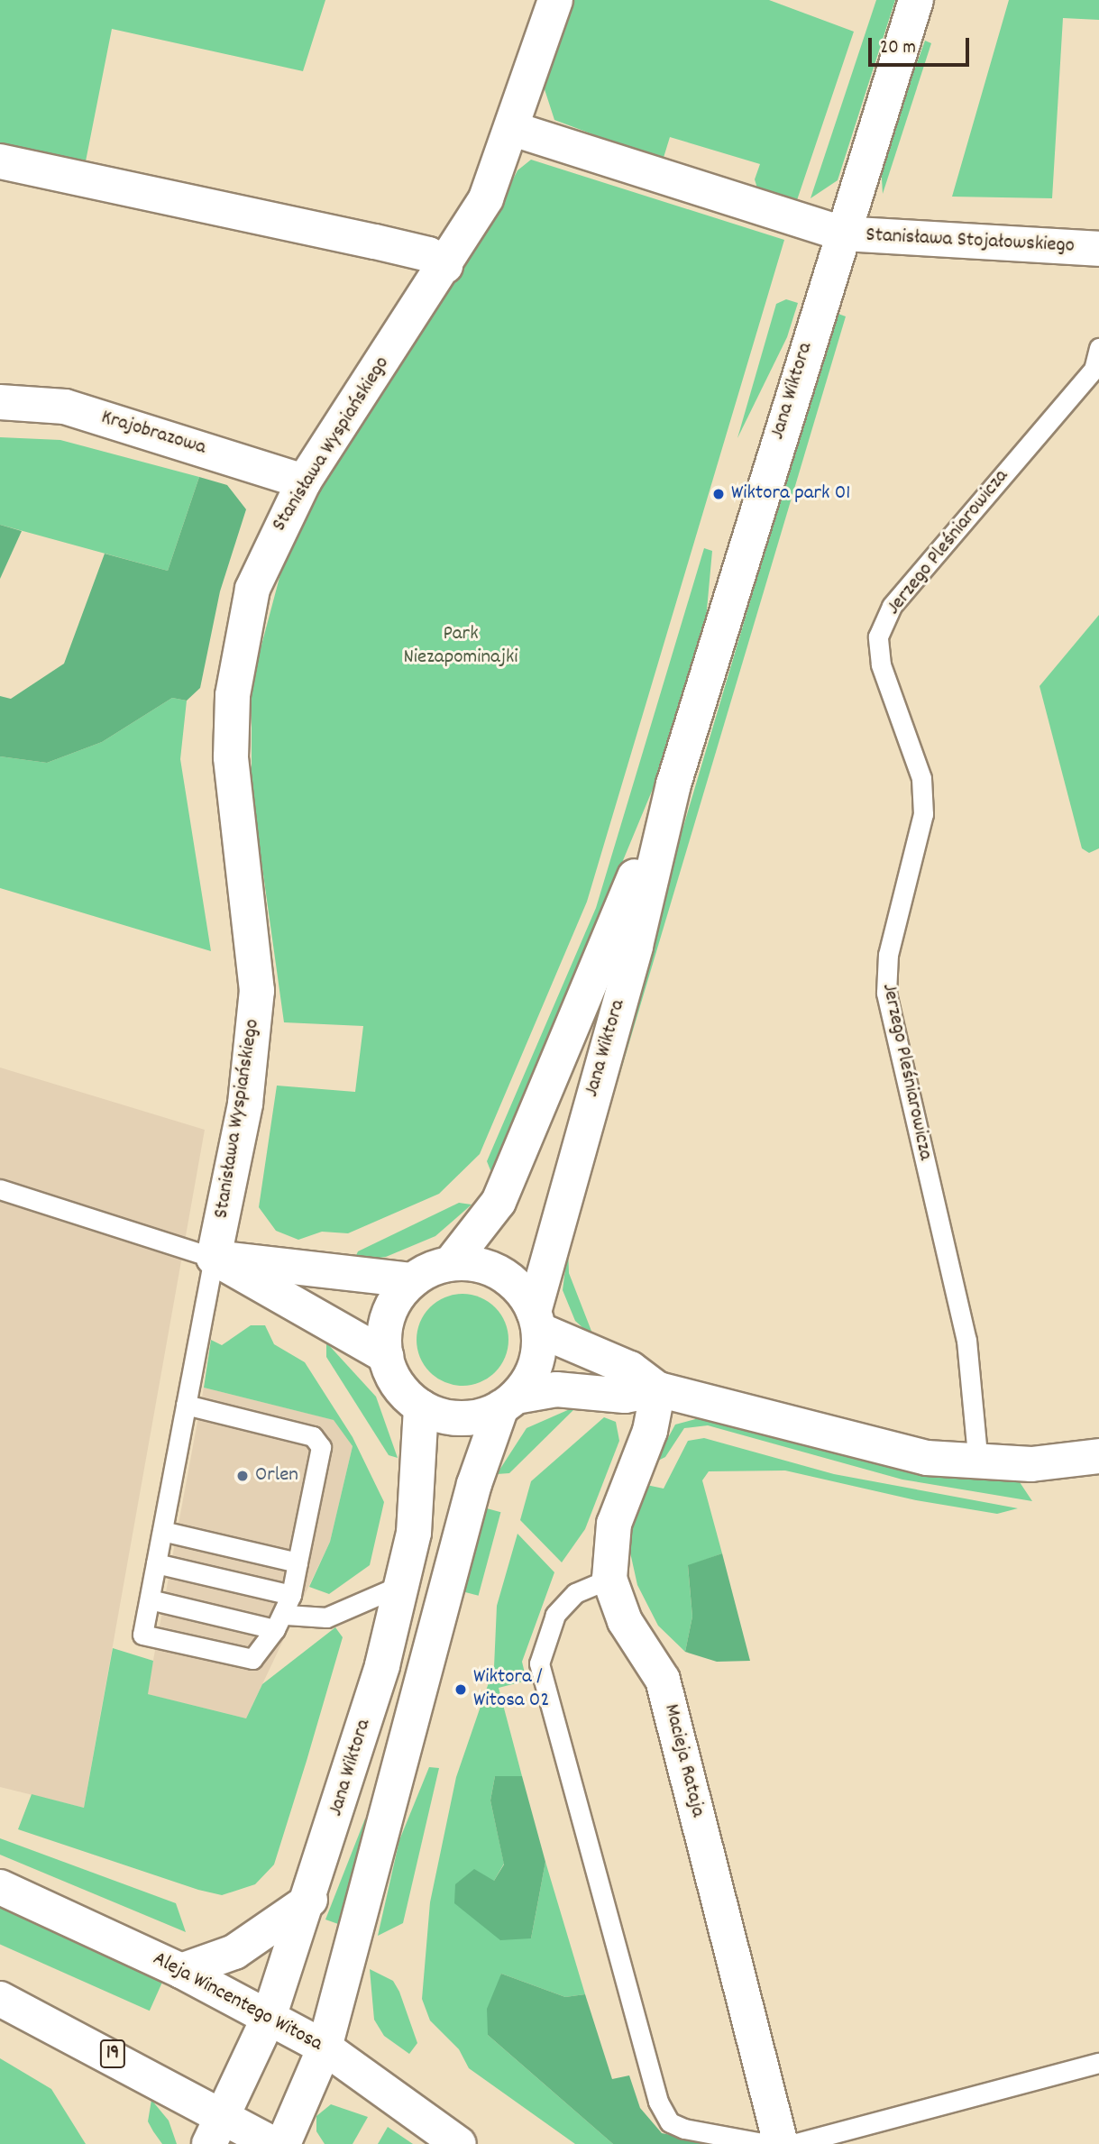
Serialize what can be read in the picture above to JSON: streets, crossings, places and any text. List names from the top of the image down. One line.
{"streets":{"street":["Stanisława Stojałowskiego","Jana Wiktora","Krajobrazowa","Stanisława Wyspiańskiego","Macieja Rataja","Aleja Wincentego Witosa","19"],"lane":["Jerzego Pleśniarowicza"]},"crossings":[["Stanisława Stojałowskiego","Jana Wiktora"],["Stanisława Stojałowskiego","Stanisława Wyspiańskiego"],["Jana Wiktora","Aleja Wincentego Witosa"],["Jana Wiktora","19"],["Krajobrazowa","Stanisława Wyspiańskiego"]],"parks":["Park Niezapominajki"],"places":["Wiktora park 01","Orlen","Wiktora / Witosa 02"],"scale_bar":"20 m"}
